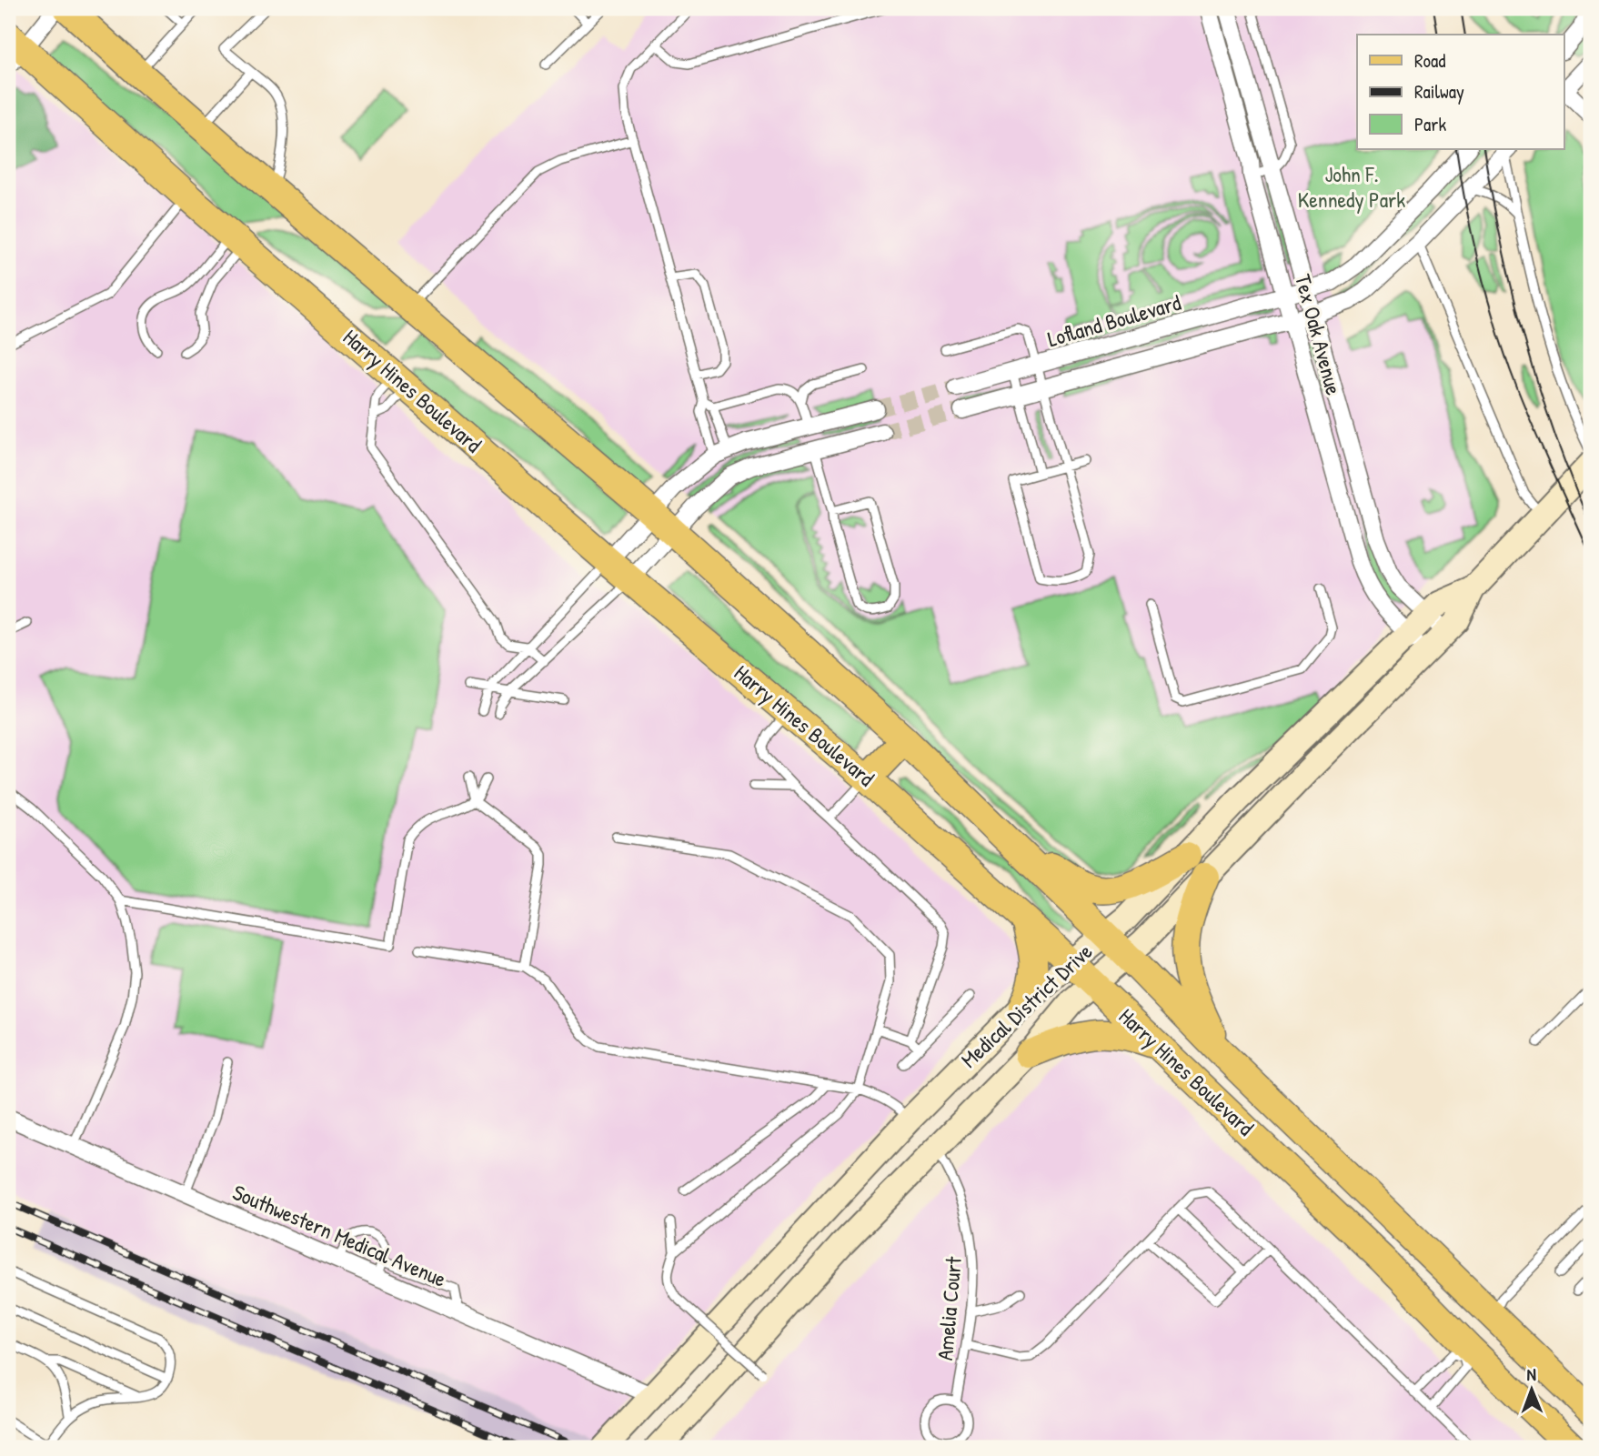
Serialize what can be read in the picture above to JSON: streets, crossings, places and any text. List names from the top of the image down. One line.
{"streets":{"main road":["Harry Hines Boulevard","Medical District Drive"],"street":["Lofland Boulevard","Tex Oak Avenue","Southwestern Medical Avenue"],"lane":["Amelia Court"]},"crossings":[["Lofland Boulevard","Tex Oak Avenue"],["Tex Oak Avenue","Medical District Drive"],["Harry Hines Boulevard","Medical District Drive"],["Medical District Drive","Southwestern Medical Avenue"],["Medical District Drive","Amelia Court"]],"parks":["John F. Kennedy Park"],"legend":["Road","Railway","Park"],"north":"top"}
